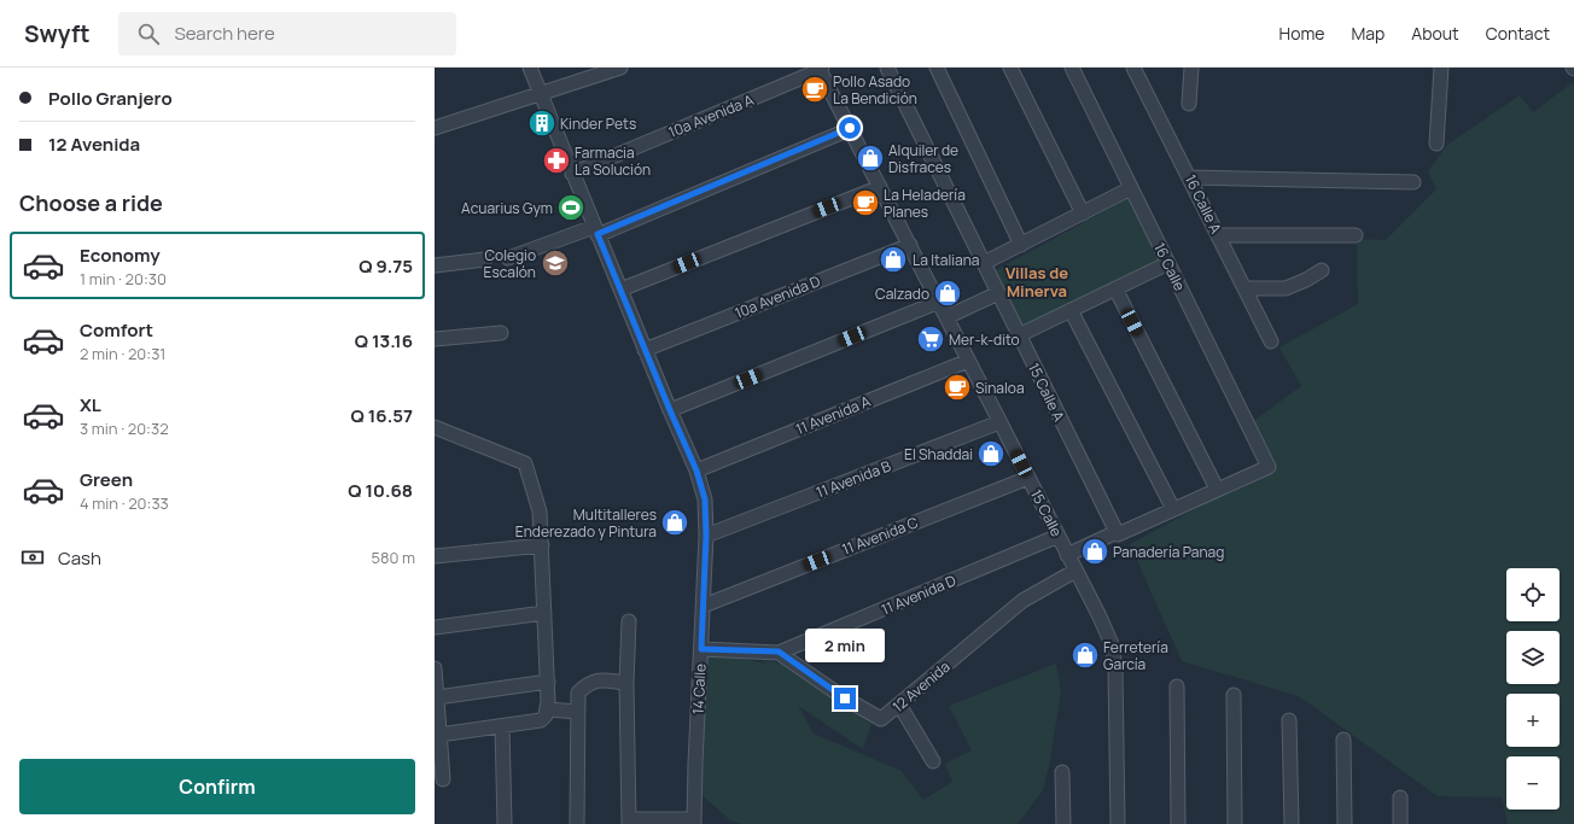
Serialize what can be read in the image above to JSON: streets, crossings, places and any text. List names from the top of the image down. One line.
{"streets":{"street":["10a Avenida A","16 Calle A","16 Calle","10a Avenida D","15 Calle A","11 Avenida A","11 Avenida B","15 Calle","11 Avenida C","11 Avenida D","12 Avenida","14 Calle"]},"crossings":[["10a Avenida A","15 Calle"],["10a Avenida A","14 Calle"],["10a Avenida D","15 Calle"],["10a Avenida D","14 Calle"],["11 Avenida A","15 Calle"],["11 Avenida A","14 Calle"],["11 Avenida B","15 Calle"],["11 Avenida B","14 Calle"],["15 Calle","11 Avenida C"],["15 Calle","11 Avenida D"],["15 Calle","12 Avenida"],["11 Avenida C","14 Calle"],["11 Avenida D","12 Avenida"]],"districts":["Villas de Minerva"],"places":{"cafe":["Pollo Asado La Bendición","La Heladería Planes","Sinaloa"],"building":["Kinder Pets"],"shop":["Alquiler de Disfraces","La Italiana","Calzado","El Shaddai","Multitalleres Enderezado y Pintura","Panadería Panag","Ferretería García"],"pharmacy":["Farmacia La Solución"],"sports":["Acuarius Gym"],"school or university":["Colegio Escalón"],"supermarket":["Mer-k-dito"]},"page":{"header":"Swyft","search":"Search here","nav":["Home","Map","About","Contact"],"banner":["Pollo Granjero","12 Avenida"],"heading":"Choose a ride","list":[{"name":"Economy","note":"1 min · 20:30","value":"Q 9.75"},{"name":"Comfort","note":"2 min · 20:31","value":"Q 13.16"},{"name":"XL","note":"3 min · 20:32","value":"Q 16.57"},{"name":"Green","note":"4 min · 20:33","value":"Q 10.68"}],"pay":["Cash","580 m"],"map_buttons":["+","−"],"bubble":"2 min","buttons":"Confirm"}}
